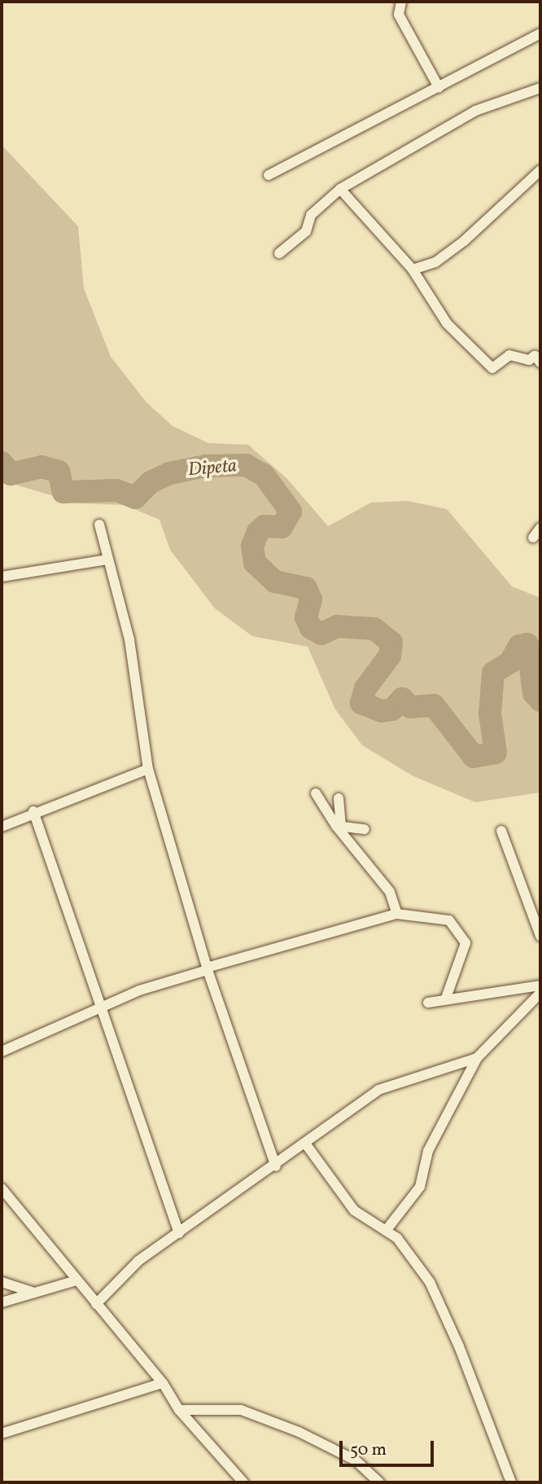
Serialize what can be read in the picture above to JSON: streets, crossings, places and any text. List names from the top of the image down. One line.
{"water":["Dipeta"],"scale_bar":"50 m"}
